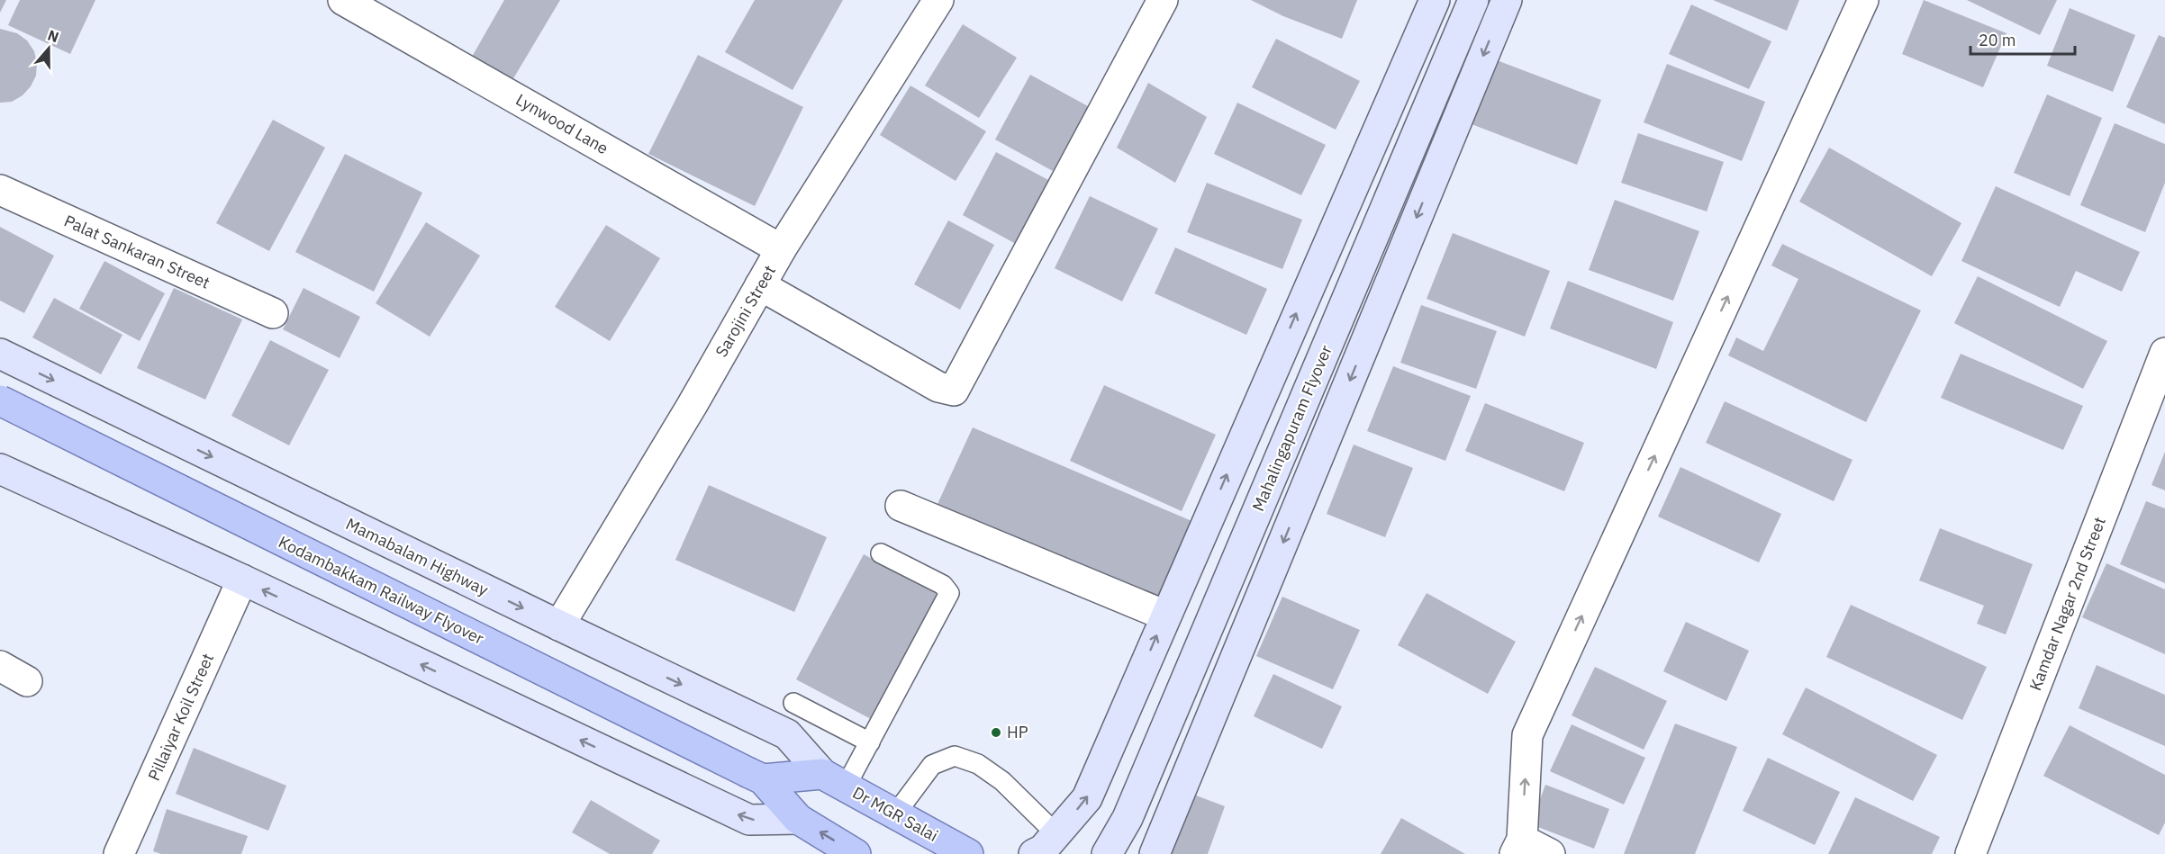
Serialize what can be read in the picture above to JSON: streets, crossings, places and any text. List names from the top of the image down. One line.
{"streets":{"main road":["Mahalingapuram Flyover","Mamabalam Highway","Kodambakkam Railway Flyover","Dr MGR Salai"],"street":["Lynwood Lane","Palat Sankaran Street","Sarojini Street","Kamdar Nagar 2nd Street","Pillaiyar Koil Street"]},"crossings":[["Lynwood Lane","Sarojini Street"],["Sarojini Street","Mamabalam Highway"],["Mamabalam Highway","Dr MGR Salai"]],"places":["HP"],"scale_bar":"20 m","north":"top"}
